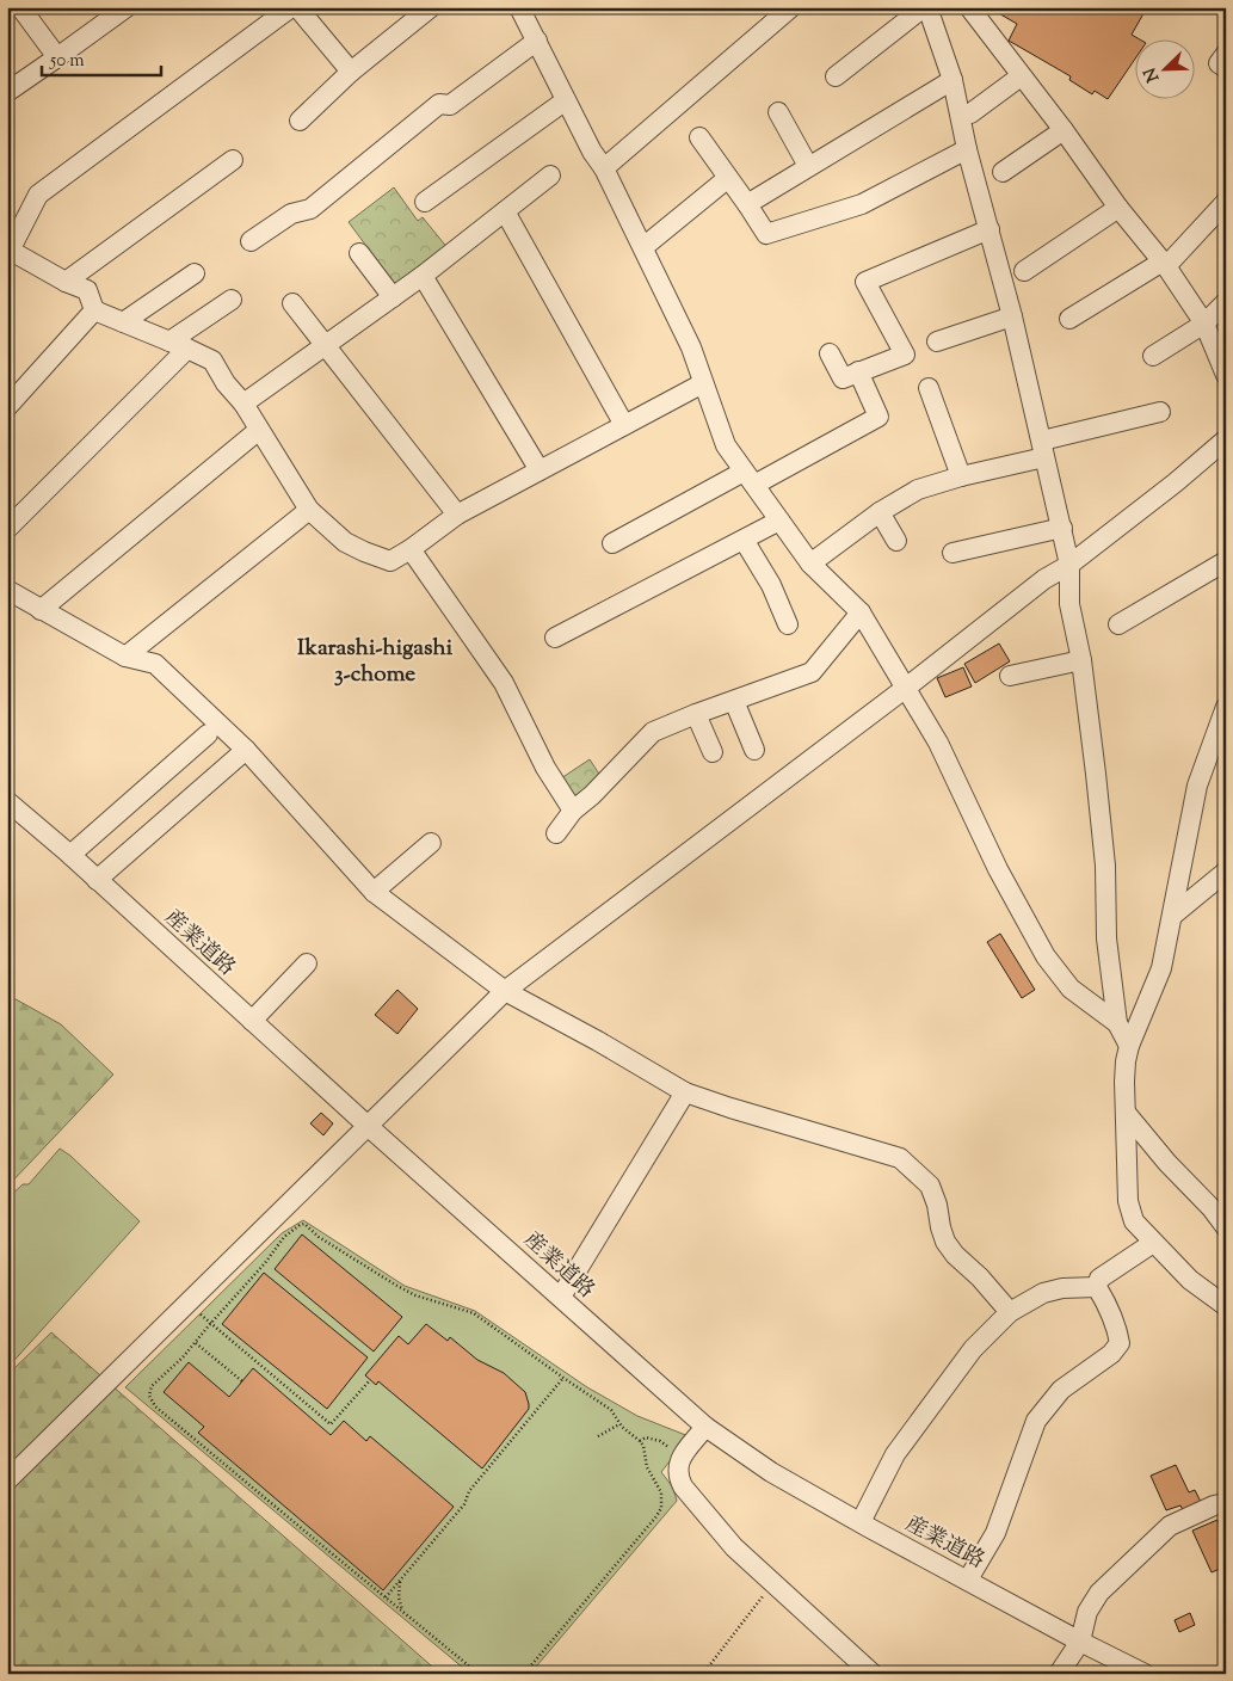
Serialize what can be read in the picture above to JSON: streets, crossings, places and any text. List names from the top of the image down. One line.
{"streets":{"street":["産業道路"]},"districts":["Ikarashi-higashi 3-chome"],"scale_bar":"50 m","north":"bottom left"}
